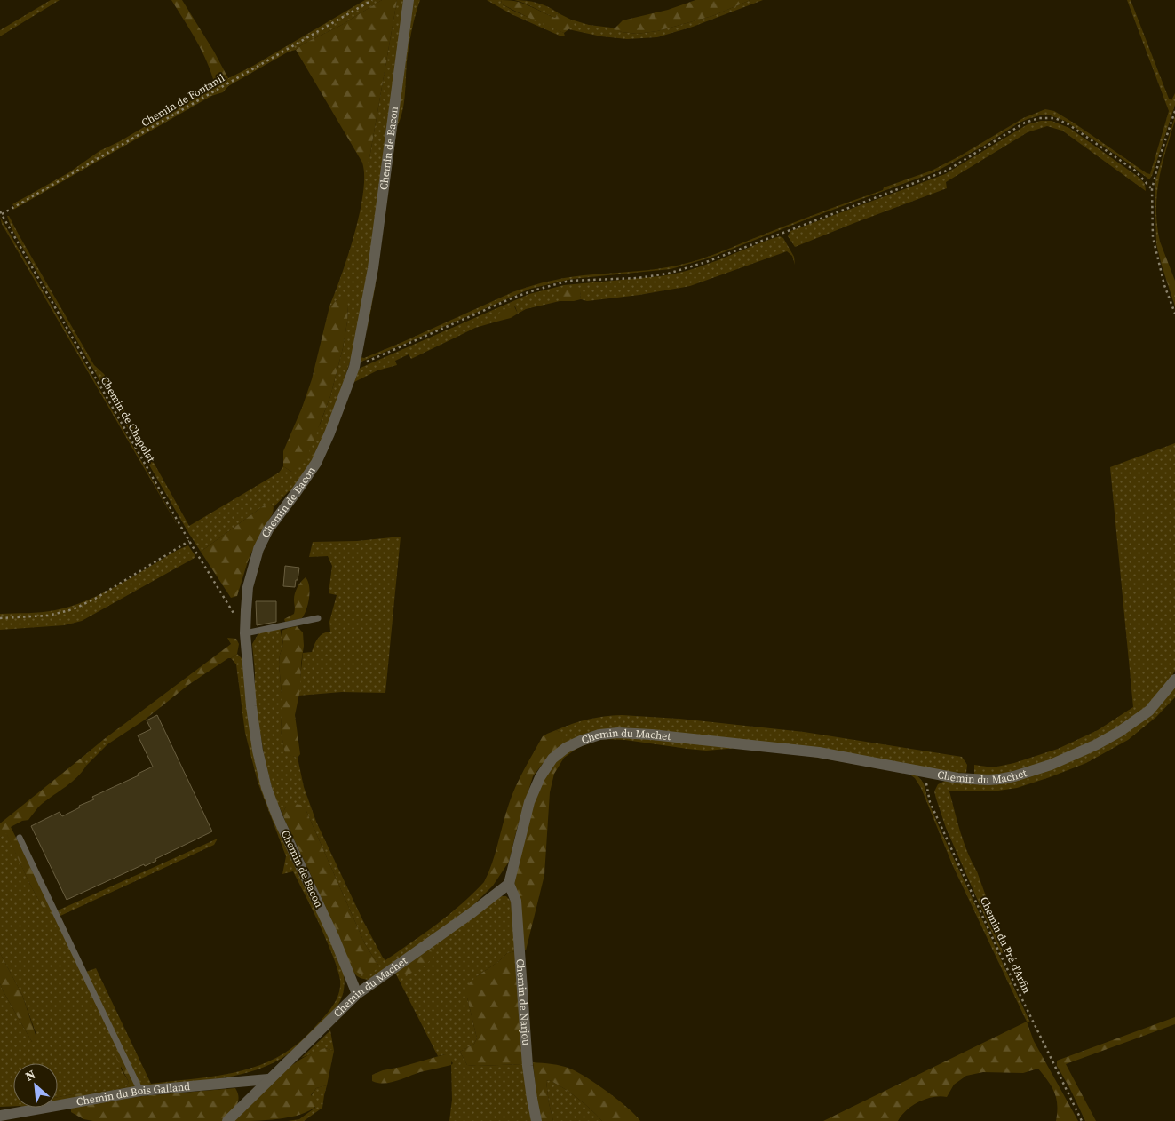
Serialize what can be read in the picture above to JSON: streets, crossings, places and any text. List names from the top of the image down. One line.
{"streets":{"street":["Chemin de Bacon","Chemin du Machet","Chemin de Narjou","Chemin du Bois Galland"],"path":["Chemin de Fontanil","Chemin de Chapolat","Chemin du Pré d'Arfin"]},"crossings":[["Chemin de Fontanil","Chemin de Chapolat"],["Chemin de Bacon","Chemin de Chapolat"],["Chemin de Bacon","Chemin du Machet"],["Chemin du Machet","Chemin du Pré d'Arfin"],["Chemin du Machet","Chemin de Narjou"],["Chemin du Machet","Chemin du Bois Galland"]],"north":"top left"}
